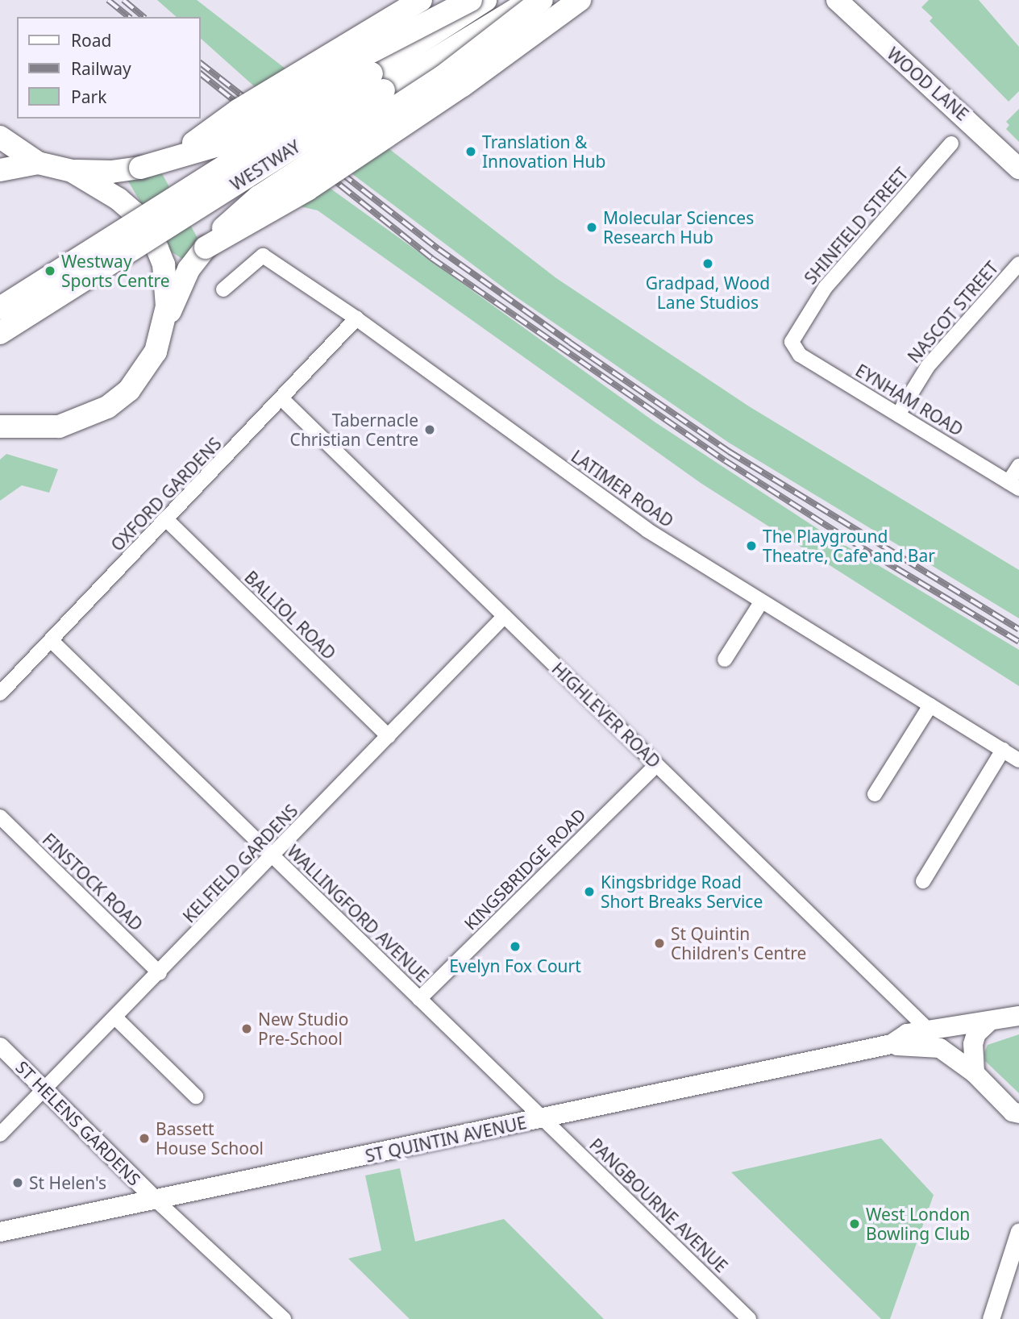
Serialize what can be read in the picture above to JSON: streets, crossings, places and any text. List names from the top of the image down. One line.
{"streets":{"highway":["WESTWAY"],"main road":["WOOD LANE","ST QUINTIN AVENUE"],"street":["SHINFIELD STREET","NASCOT STREET","EYNHAM ROAD","LATIMER ROAD","OXFORD GARDENS","BALLIOL ROAD","HIGHLEVER ROAD","KELFIELD GARDENS","KINGSBRIDGE ROAD","FINSTOCK ROAD","WALLINGFORD AVENUE","ST HELENS GARDENS","PANGBOURNE AVENUE"]},"crossings":[["SHINFIELD STREET","EYNHAM ROAD"],["NASCOT STREET","EYNHAM ROAD"],["LATIMER ROAD","OXFORD GARDENS"],["OXFORD GARDENS","BALLIOL ROAD"],["OXFORD GARDENS","HIGHLEVER ROAD"],["OXFORD GARDENS","WALLINGFORD AVENUE"],["BALLIOL ROAD","KELFIELD GARDENS"],["HIGHLEVER ROAD","KELFIELD GARDENS"],["HIGHLEVER ROAD","KINGSBRIDGE ROAD"],["HIGHLEVER ROAD","ST QUINTIN AVENUE"],["KELFIELD GARDENS","FINSTOCK ROAD"],["KELFIELD GARDENS","WALLINGFORD AVENUE"],["KELFIELD GARDENS","ST HELENS GARDENS"],["KINGSBRIDGE ROAD","WALLINGFORD AVENUE"],["WALLINGFORD AVENUE","ST QUINTIN AVENUE"],["WALLINGFORD AVENUE","PANGBOURNE AVENUE"],["ST HELENS GARDENS","ST QUINTIN AVENUE"],["ST QUINTIN AVENUE","PANGBOURNE AVENUE"]],"places":["Translation & Innovation Hub","Molecular Sciences Research Hub","Gradpad, Wood Lane Studios","Westway Sports Centre","Tabernacle Christian Centre","The Playground Theatre, Cafe and Bar","Kingsbridge Road Short Breaks Service","St Quintin Children's Centre","Evelyn Fox Court","New Studio Pre-School","Bassett House School","St Helen's","West London Bowling Club"],"legend":["Road","Railway","Park"]}
